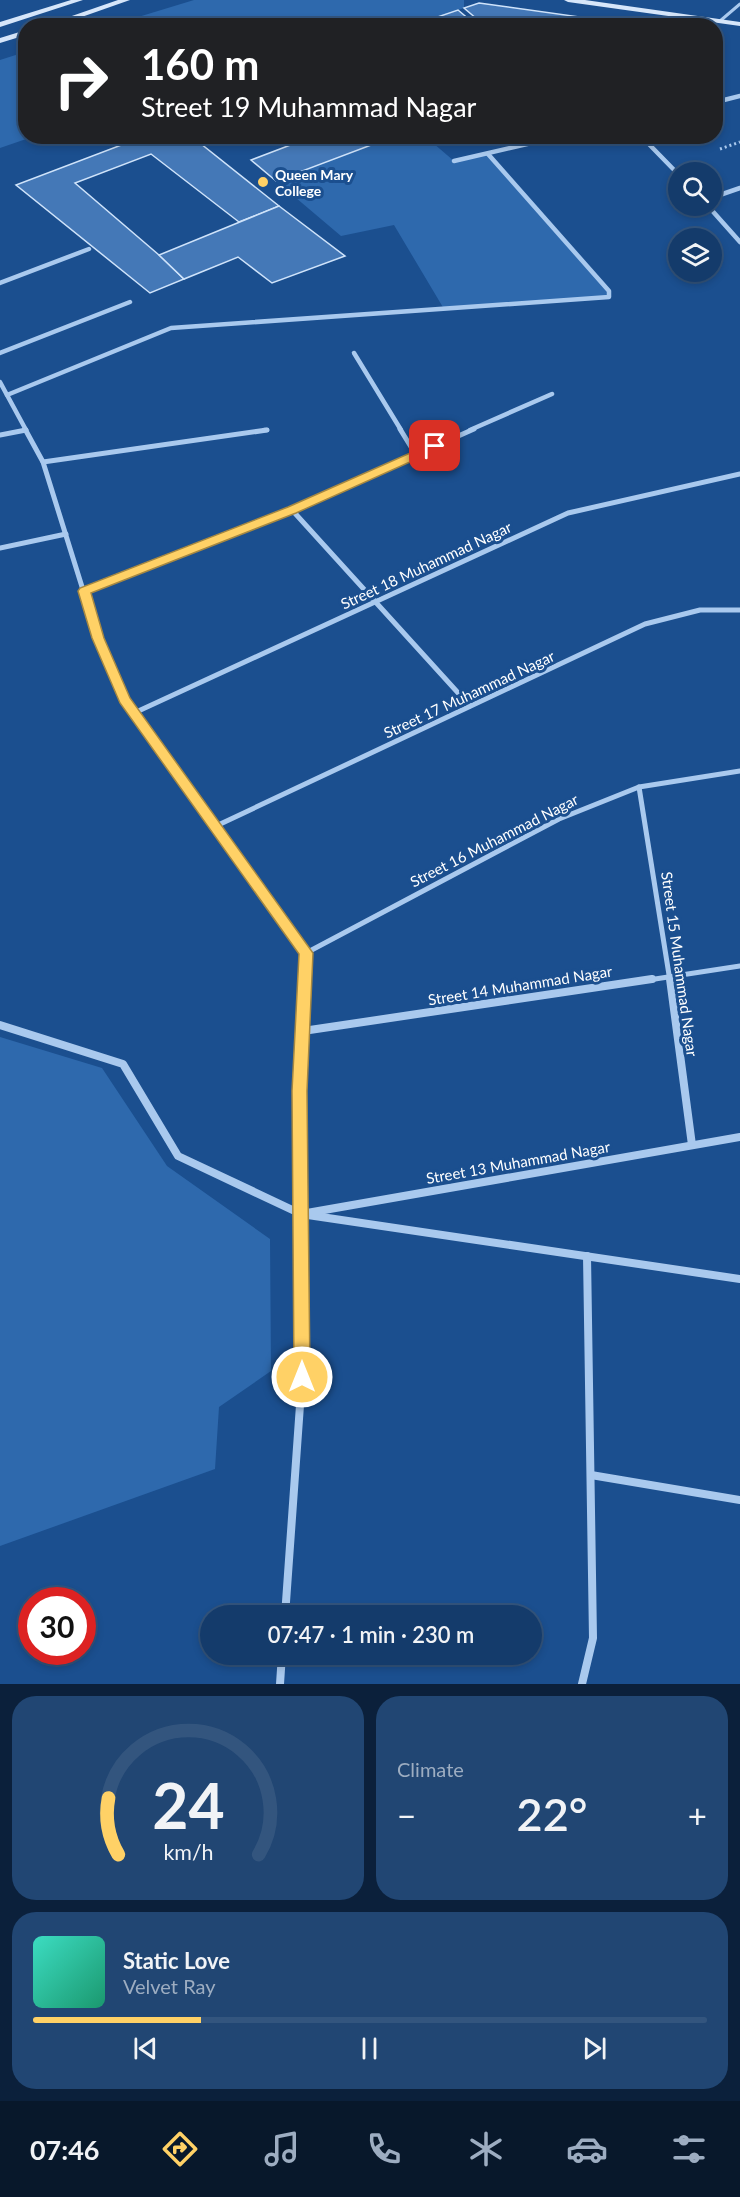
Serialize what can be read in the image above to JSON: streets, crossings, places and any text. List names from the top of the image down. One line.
{"streets":{"street":["Street 18 Muhammad Nagar","Street 17 Muhammad Nagar","Street 16 Muhammad Nagar","Street 15 Muhammad Nagar","Street 14 Muhammad Nagar","Street 13 Muhammad Nagar"]},"crossings":[["Street 16 Muhammad Nagar","Street 15 Muhammad Nagar"],["Street 15 Muhammad Nagar","Street 14 Muhammad Nagar"],["Street 15 Muhammad Nagar","Street 13 Muhammad Nagar"]],"places":["Queen Mary College"],"page":{"turn":["160 m","Street 19 Muhammad Nagar"],"limit":"30","trip":"07:47 · 1 min · 230 m","tile":"Climate","heat":["−","22°","+"],"song":["Static Love","Velvet Ray"],"tabs":"07:46","gauge":["24","km/h"]}}
